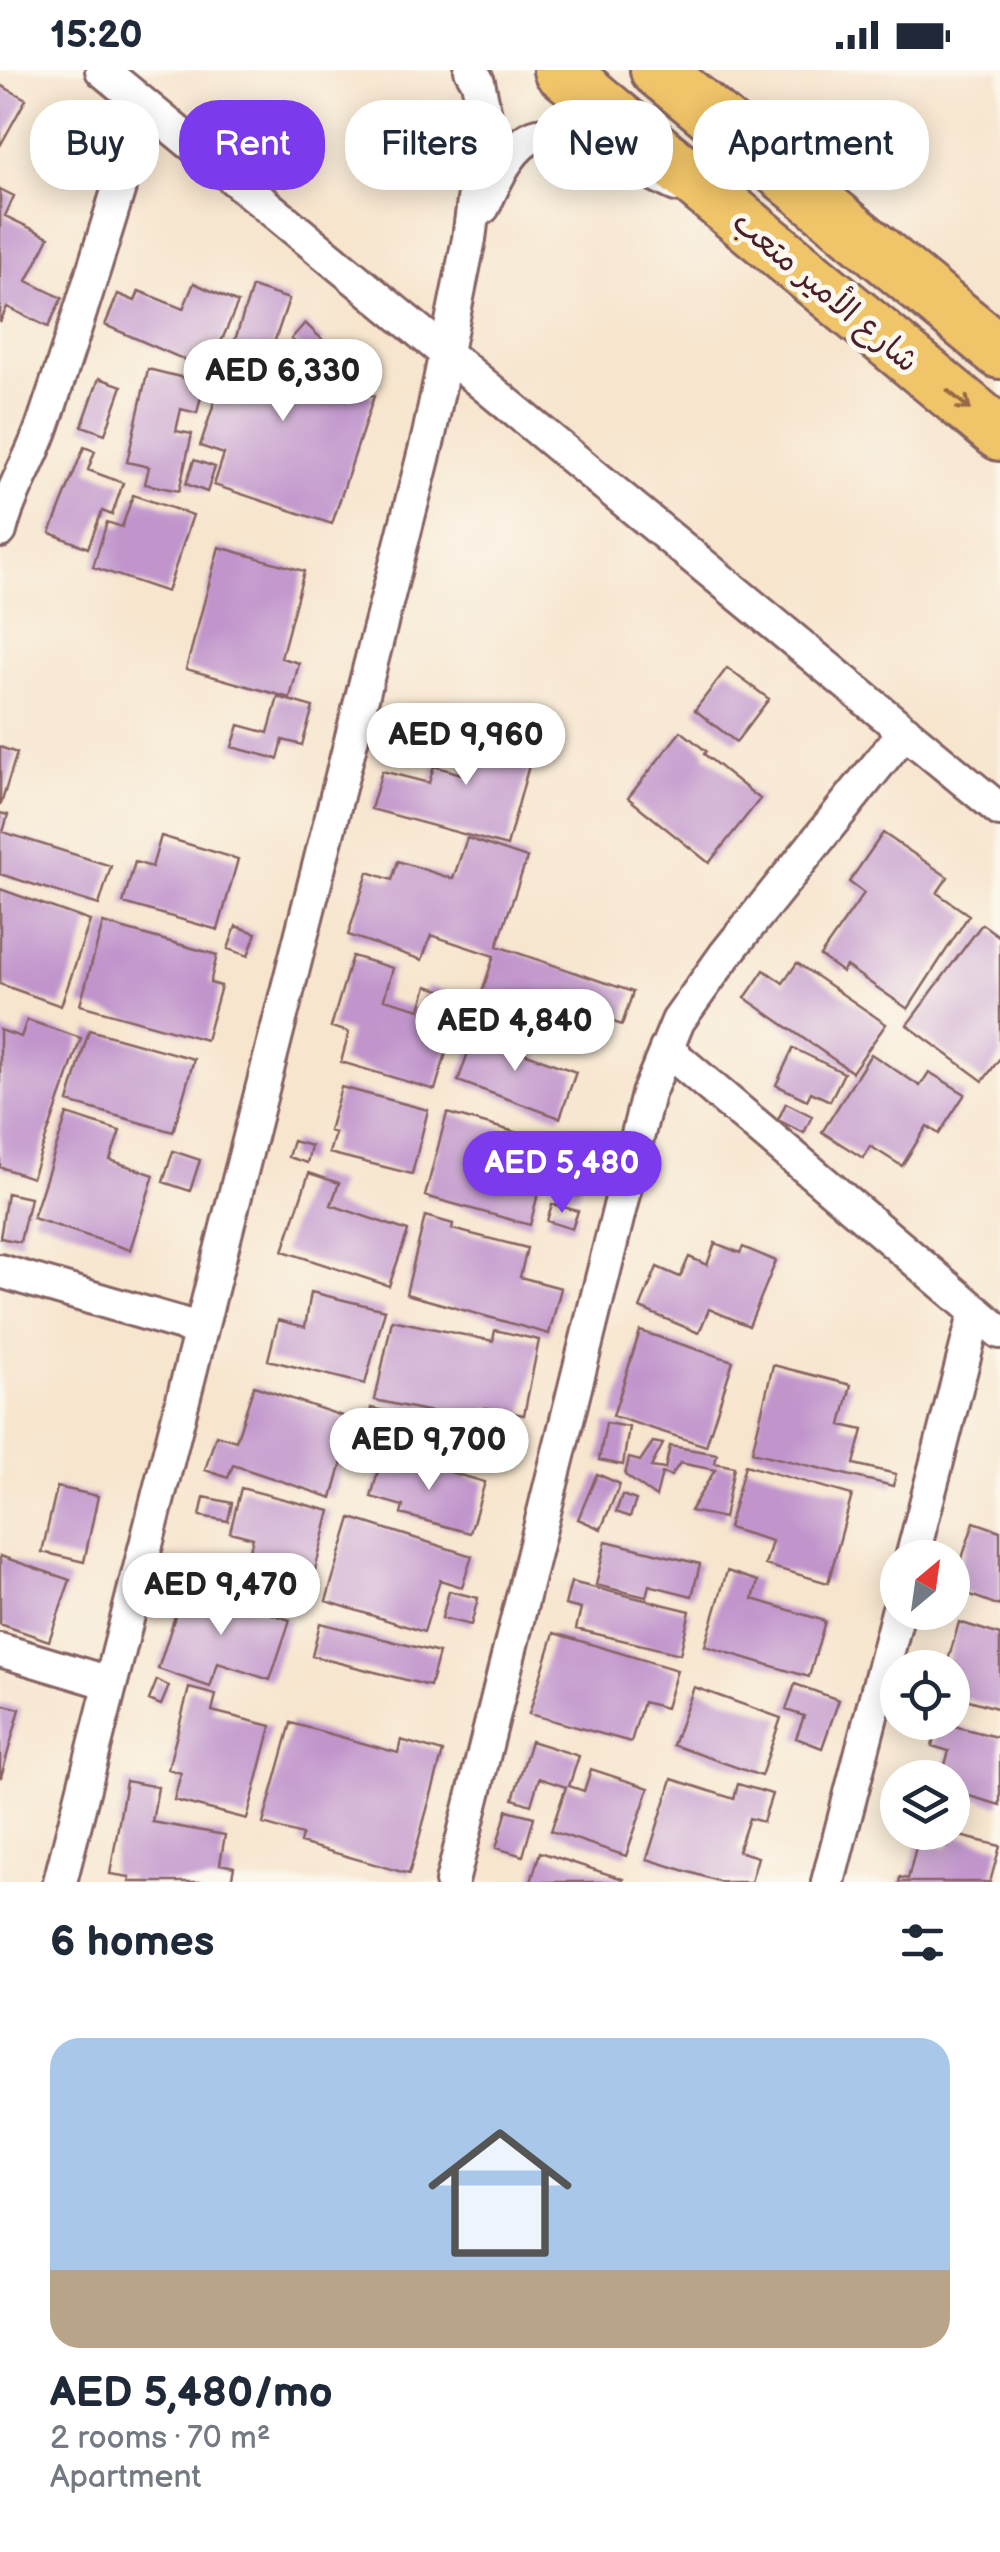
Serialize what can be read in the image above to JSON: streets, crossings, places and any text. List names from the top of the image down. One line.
{"streets":{"main road":["شارع الأمير متعب"]},"north":"top right","page":{"status":"15:20","chip":["Buy","Rent","Filters","New","Apartment"],"price":["AED 6,330","AED 9,960","AED 4,840","AED 5,480","AED 9,700","AED 9,470"],"heading":"6 homes","list":[{"name":"AED 5,480/mo","note":"2 rooms · 70 m² · Apartment"}]}}
